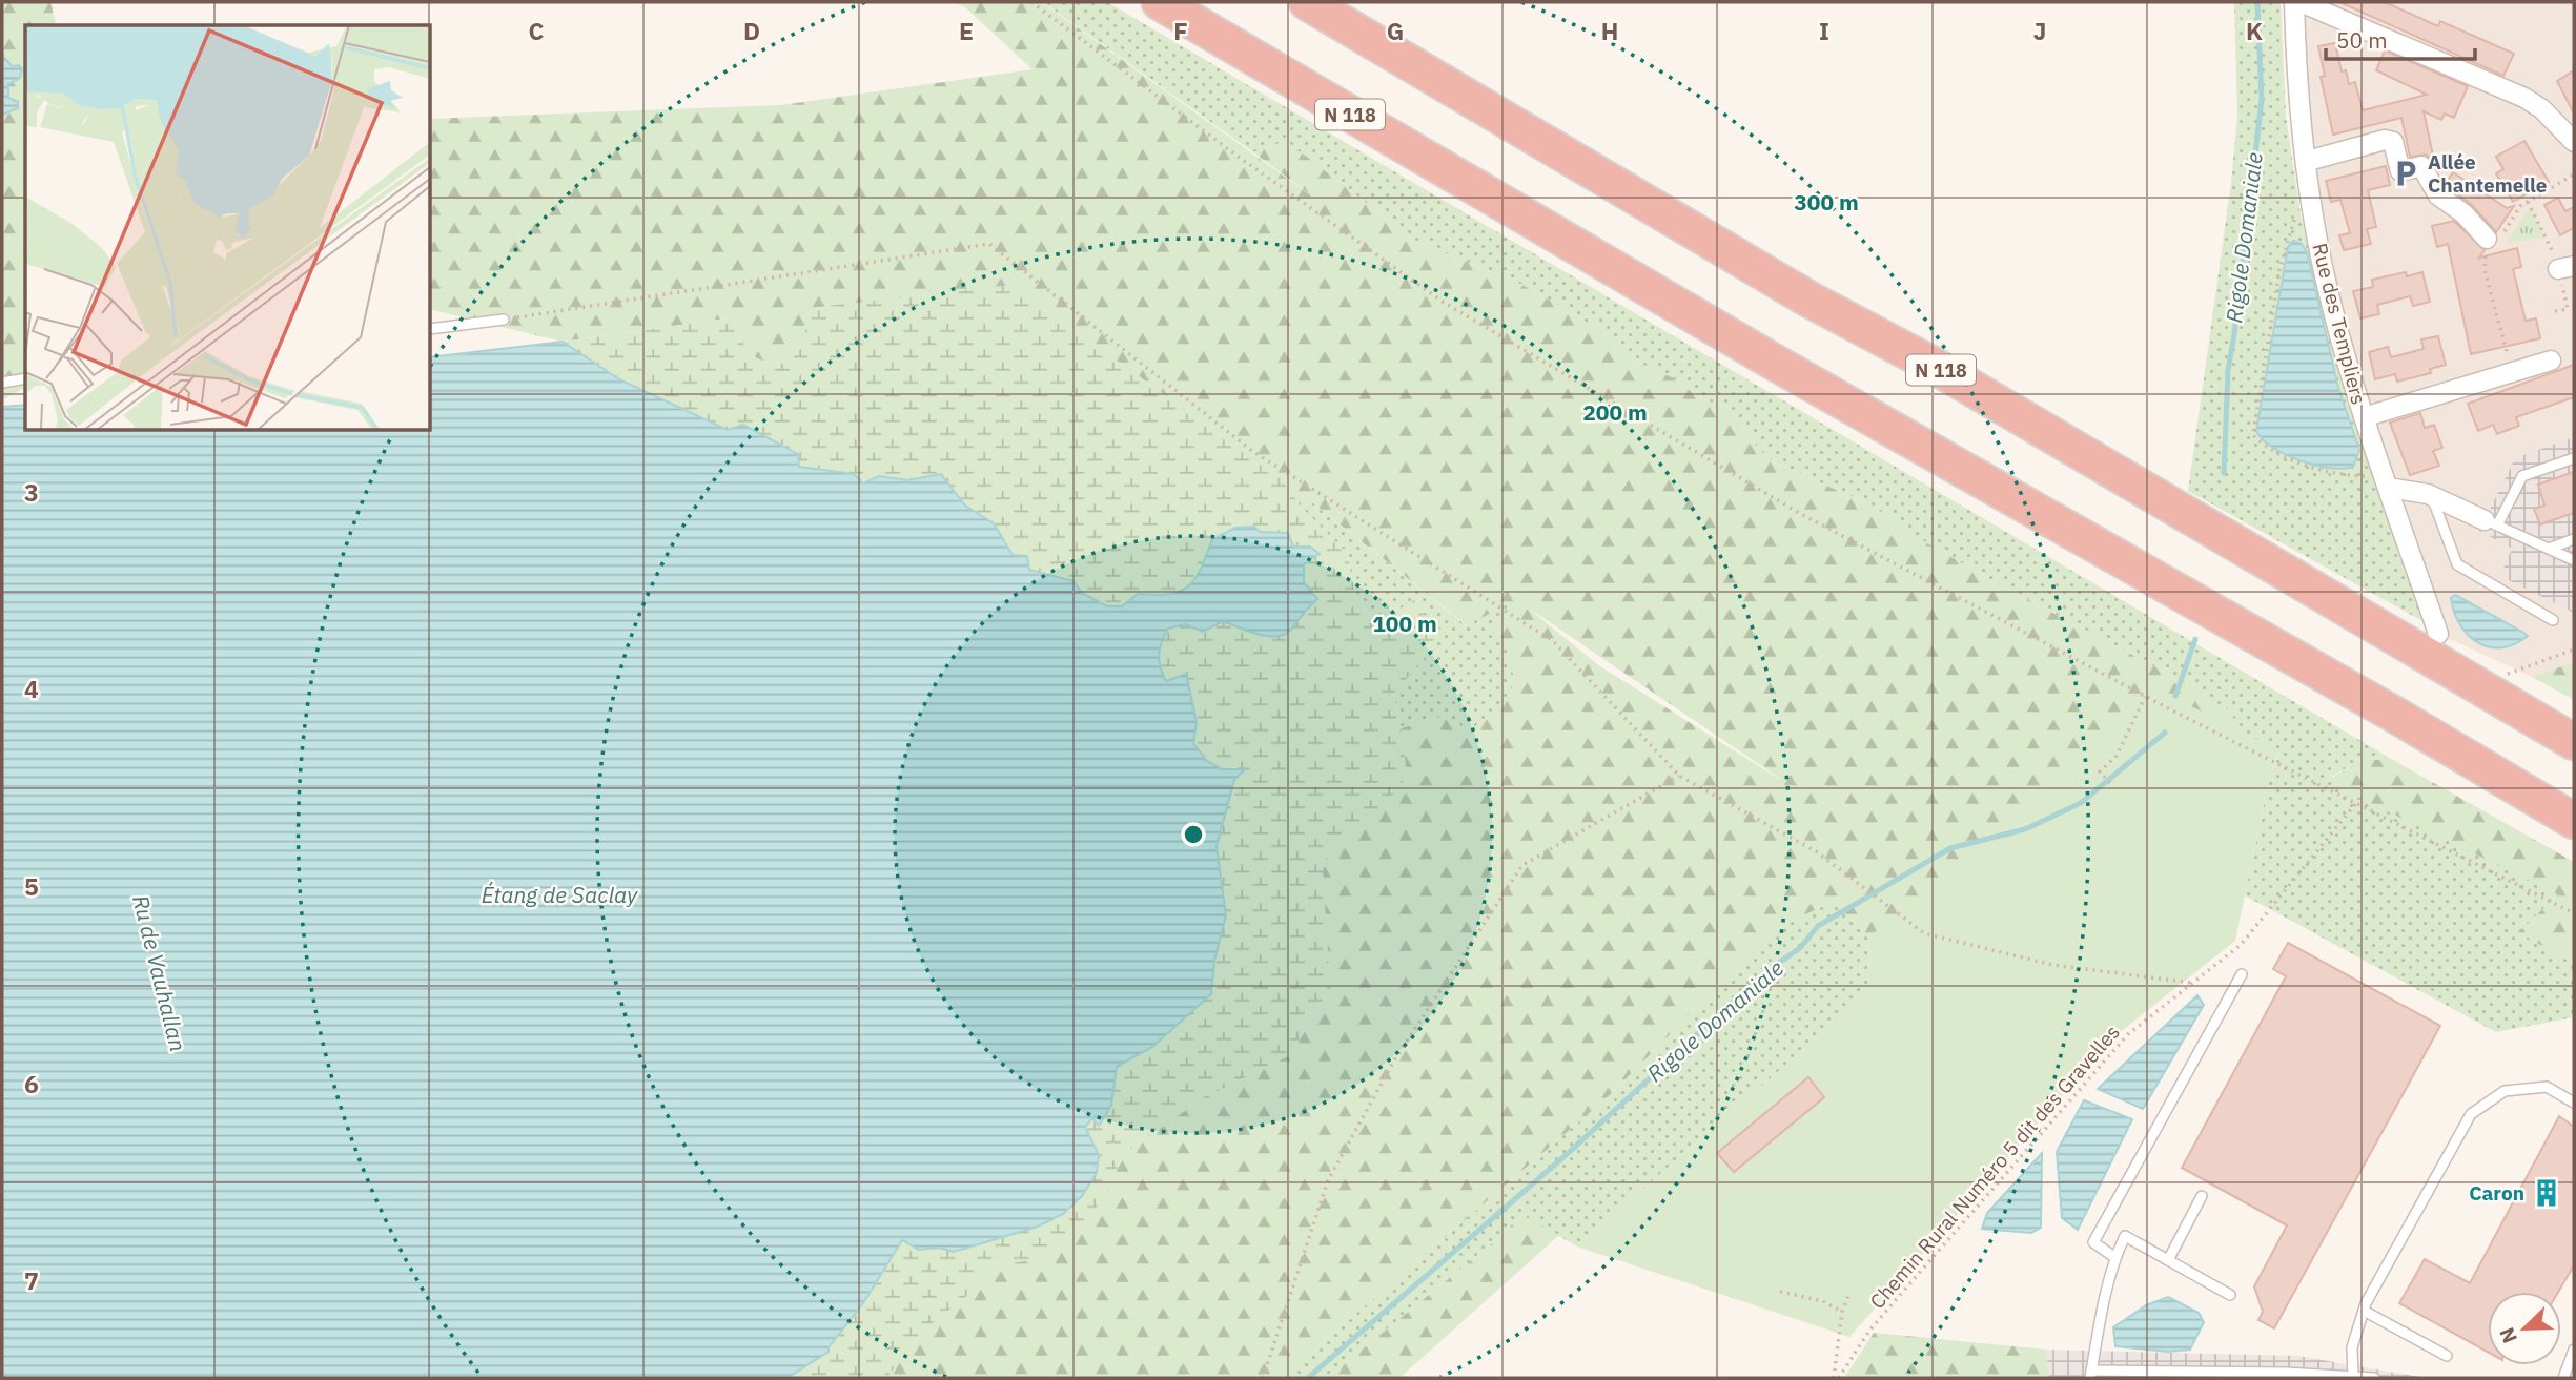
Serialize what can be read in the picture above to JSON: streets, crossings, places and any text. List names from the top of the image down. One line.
{"streets":{"highway":["N 118"],"street":["Rue des Templiers"],"path":["Chemin Rural Numéro 5 dit des Gravelles"]},"water":["Rigole Domaniale","Étang de Saclay","Ru de Vauhallan"],"places":{"parking":["Allée Chantemelle"],"building":["Caron"]},"scale_bar":"50 m","north":"bottom left","grid":{"columns":["C","D","E","F","G","H","I","J","K"],"rows":["3","4","5","6","7"]},"rings":["300 m","200 m","100 m"]}
